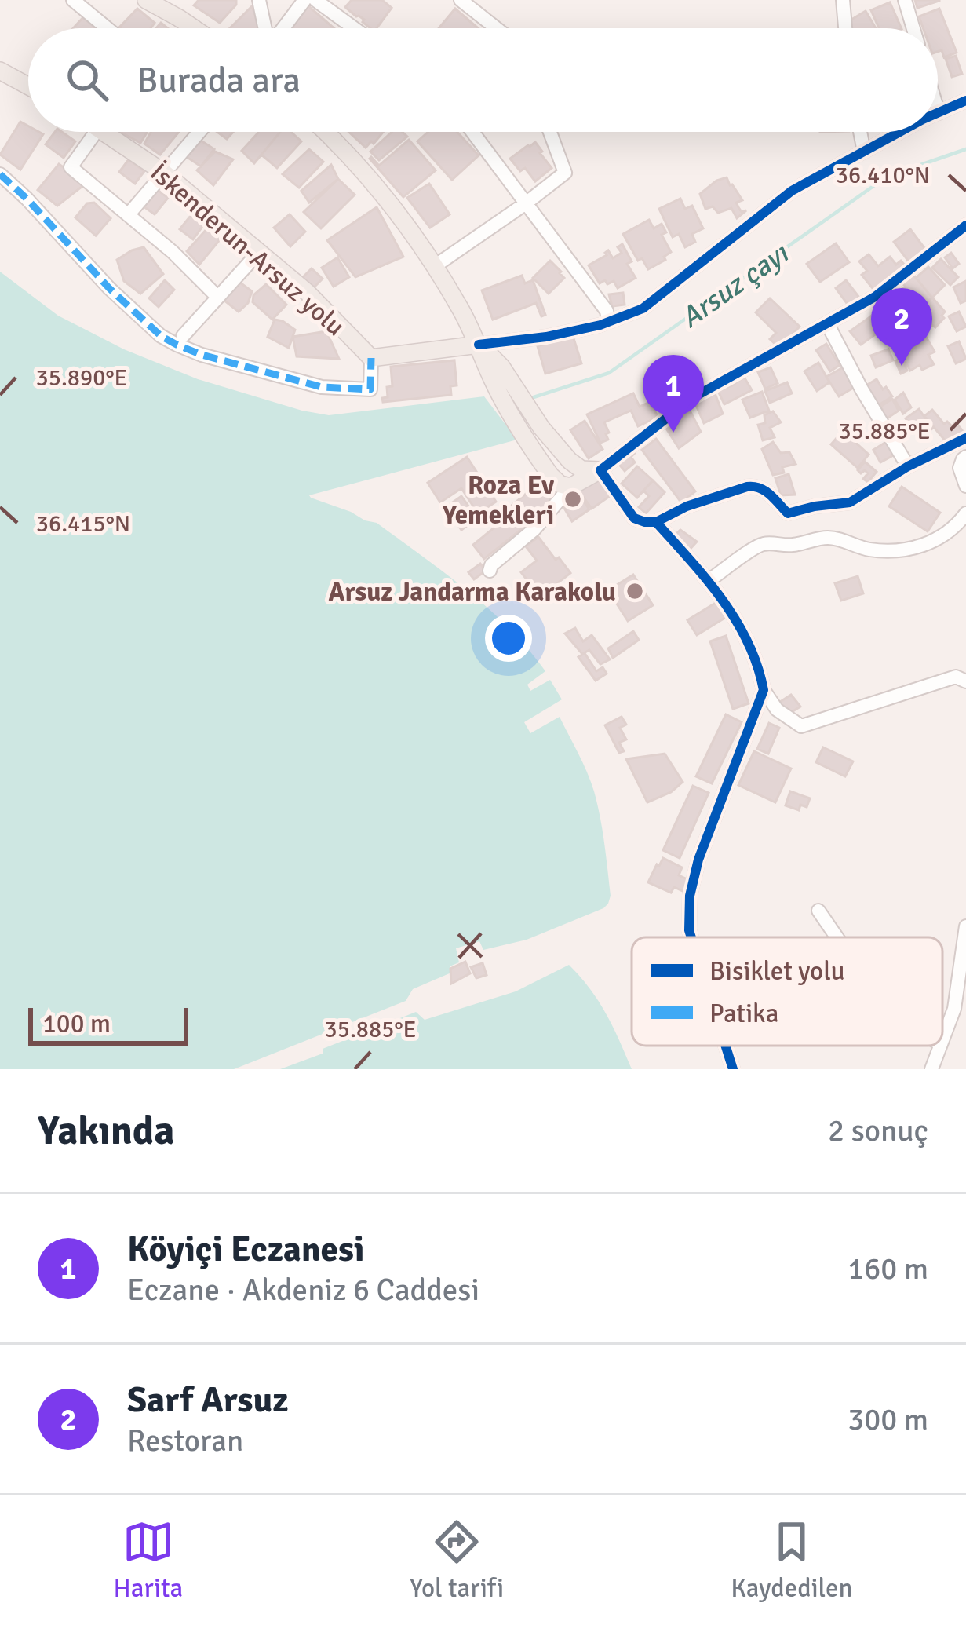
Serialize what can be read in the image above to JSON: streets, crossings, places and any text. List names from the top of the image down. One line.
{"streets":{"main road":["İskenderun-Arsuz yolu"]},"water":["Arsuz çayı"],"places":["Roza Ev Yemekleri","Arsuz Jandarma Karakolu"],"legend":["Bisiklet yolu","Patika"],"scale_bar":"100 m","page":{"search":"Burada ara","pins":["2","1"],"scale":"100 m","heading":["Yakında","2 sonuç"],"list":[{"mark":"1","name":"Köyiçi Eczanesi","note":"Eczane · Akdeniz 6 Caddesi","value":"160 m"},{"mark":"2","name":"Sarf Arsuz","note":"Restoran","value":"300 m"}],"nav":["Harita","Yol tarifi","Kaydedilen"]},"coordinates":["36.410°N","35.890°E","35.885°E","36.415°N"]}
